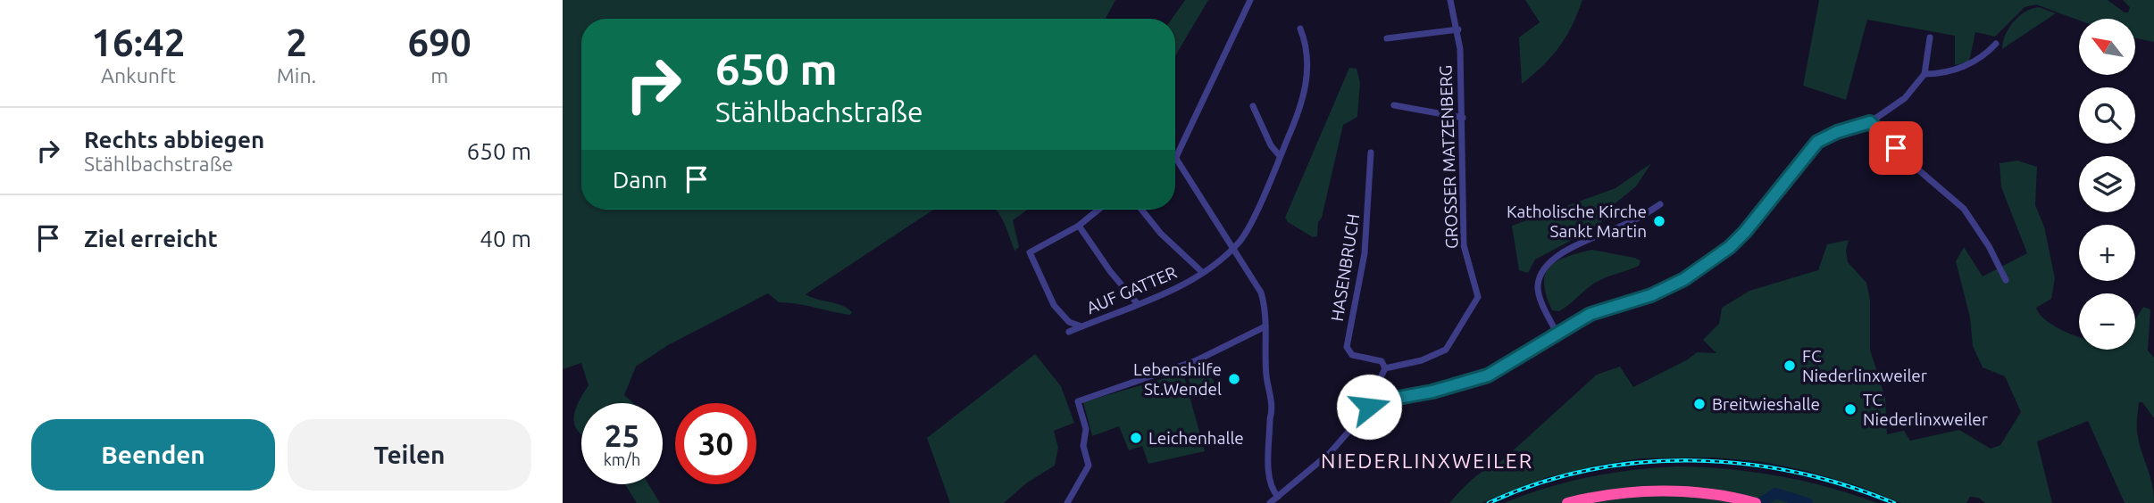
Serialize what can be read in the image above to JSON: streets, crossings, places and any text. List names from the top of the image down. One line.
{"streets":{"street":["GROSSER MATZENBERG","HASENBRUCH","AUF GATTER"]},"crossings":[["GROSSER MATZENBERG","HASENBRUCH"]],"districts":["NIEDERLINXWEILER"],"places":["Katholische Kirche Sankt Martin","FC Niederlinxweiler","Lebenshilfe St.Wendel","Breitwieshalle","TC Niederlinxweiler","Leichenhalle"],"north":"top left","page":{"eta":["16:42","Ankunft","2","Min.","690","m"],"map_buttons":["+","−"],"turn":["650 m","Stählbachstraße"],"list":[{"name":"Rechts abbiegen","note":"Stählbachstraße","value":"650 m"},{"name":"Ziel erreicht","value":"40 m"}],"then":"Dann","speed":"25 km/h","limit":"30","buttons":["Beenden","Teilen"]}}
